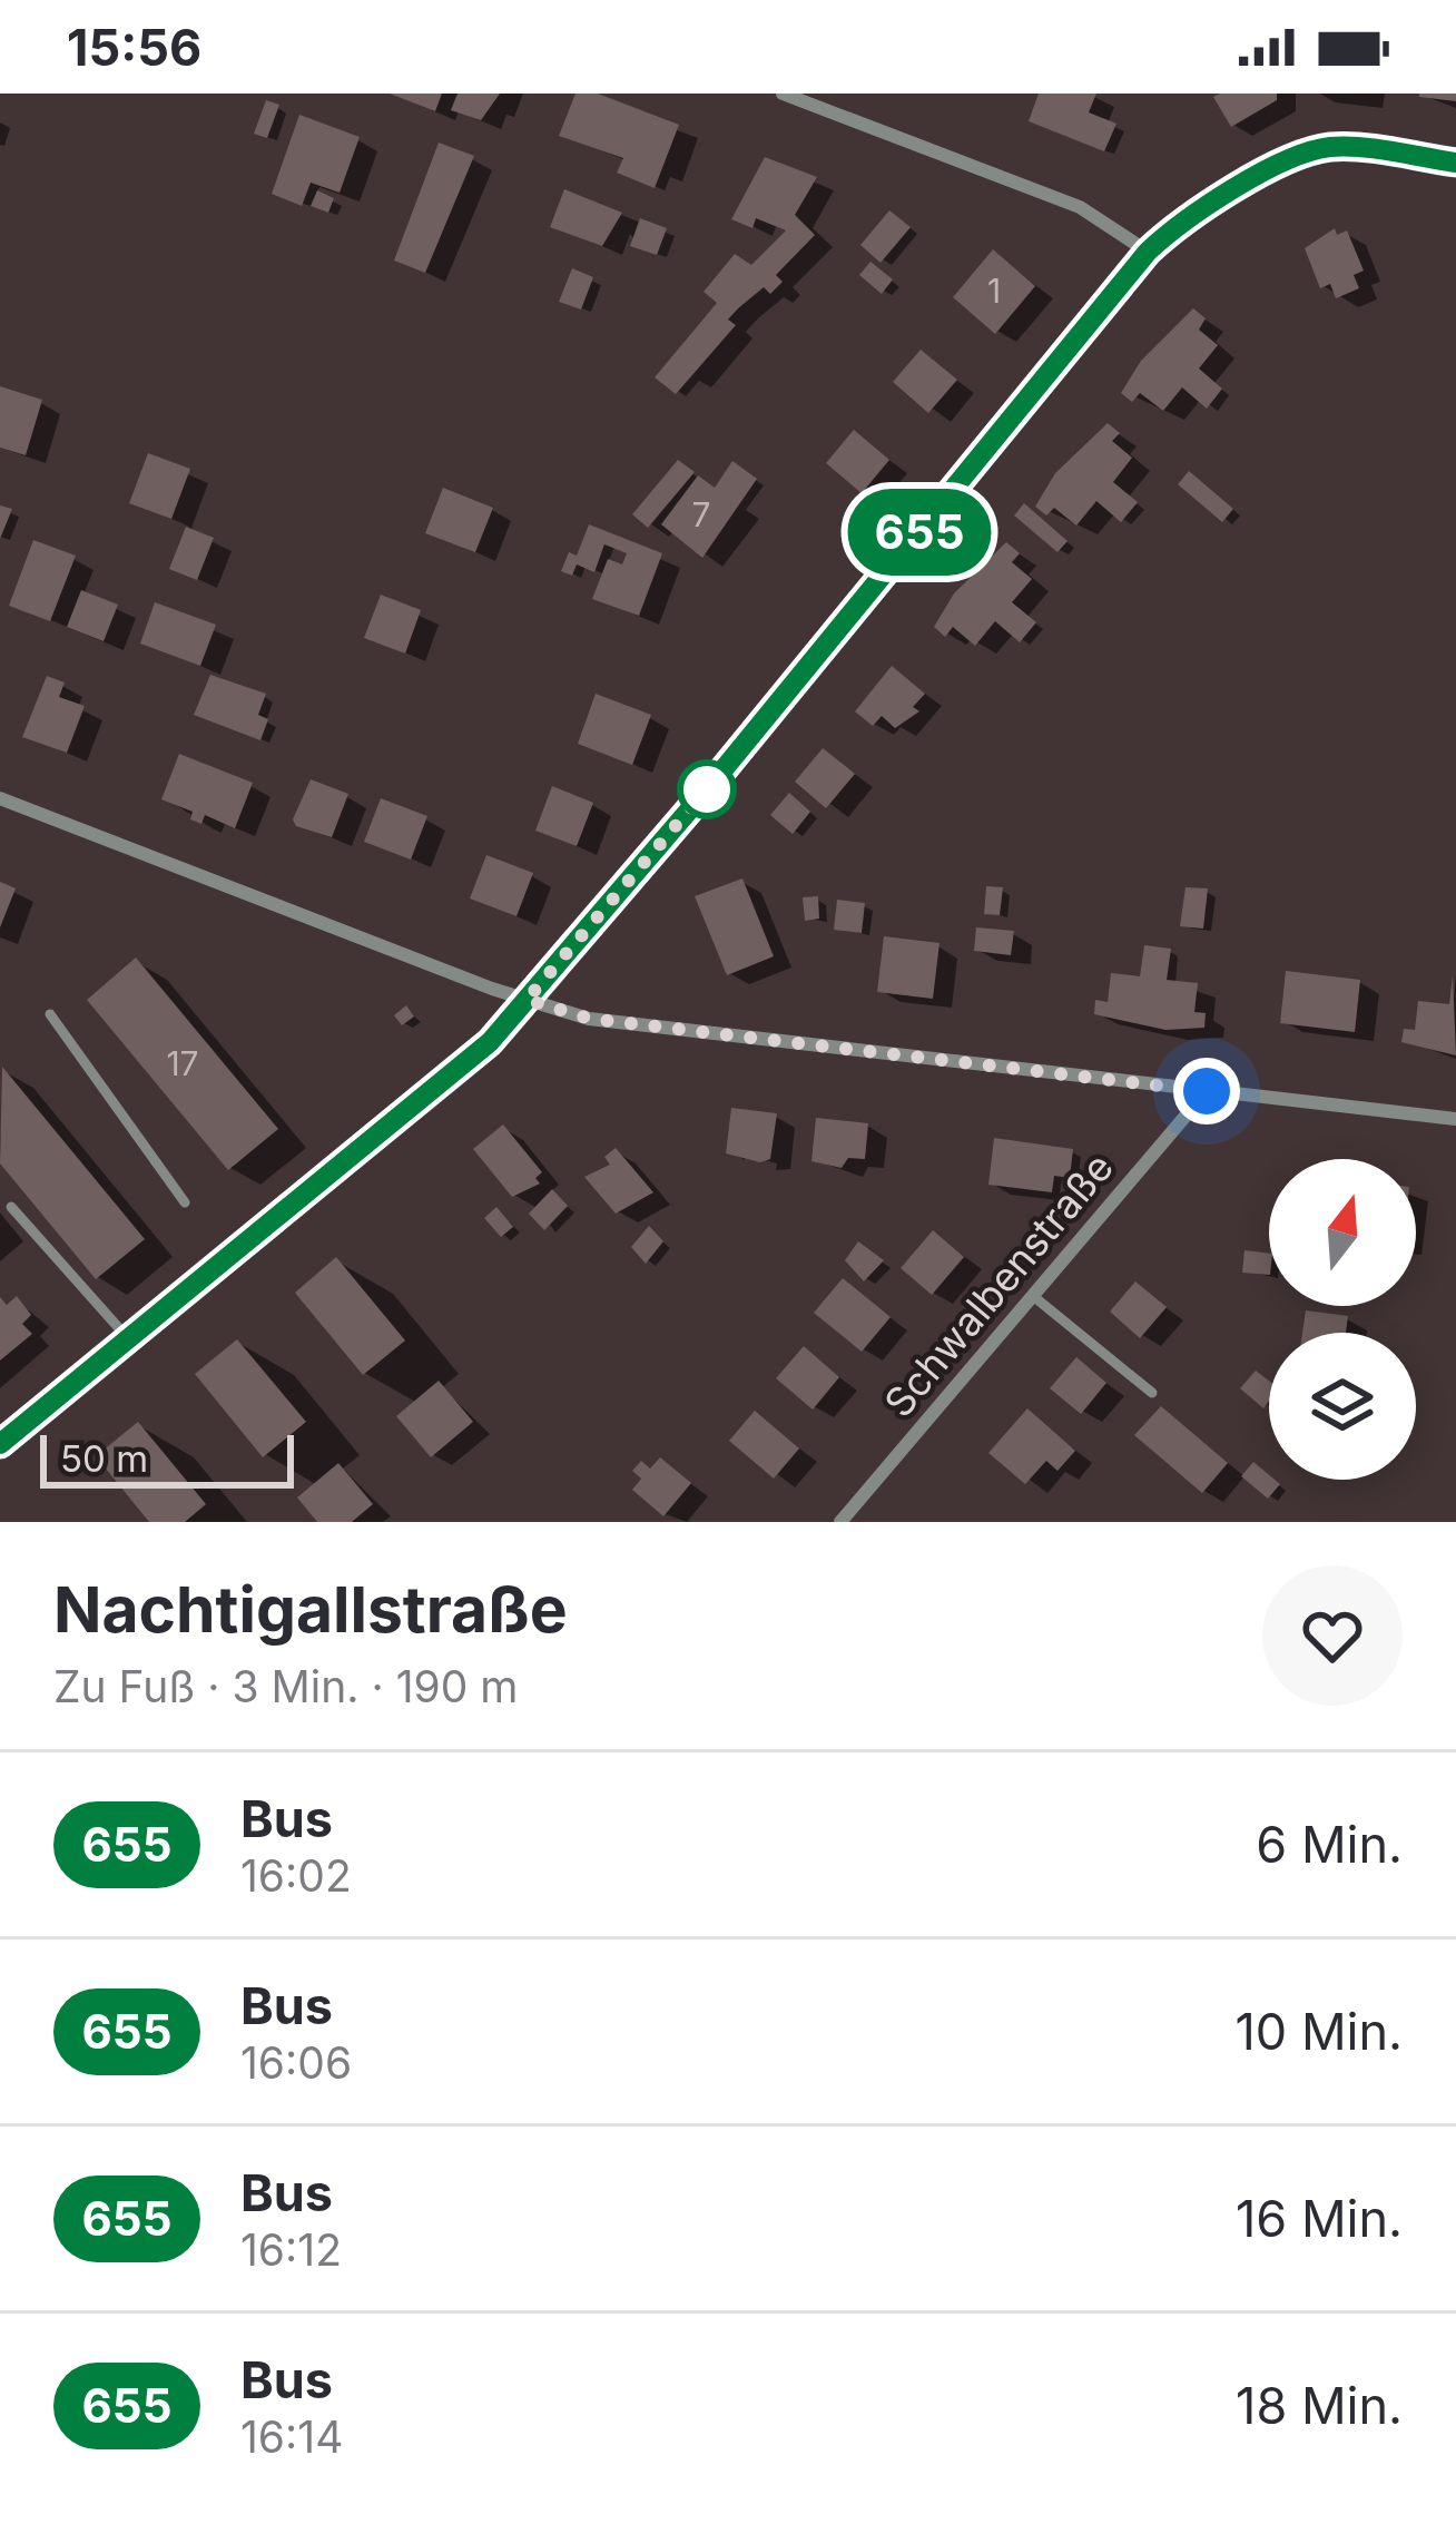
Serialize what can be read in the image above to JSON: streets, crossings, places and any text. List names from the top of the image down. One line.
{"streets":{"street":["Schwalbenstraße"]},"lines":["bus line 655"],"house_numbers":["1","7","17"],"scale_bar":"50 m","north":"top","page":{"status":"15:56","on_map":"655","scale":"50 m","heading":["Nachtigallstraße","Zu Fuß · 3 Min. · 190 m"],"list":[{"mark":"655","name":"Bus","note":"16:02","value":"6 Min."},{"mark":"655","name":"Bus","note":"16:06","value":"10 Min."},{"mark":"655","name":"Bus","note":"16:12","value":"16 Min."},{"mark":"655","name":"Bus","note":"16:14","value":"18 Min."}]}}
